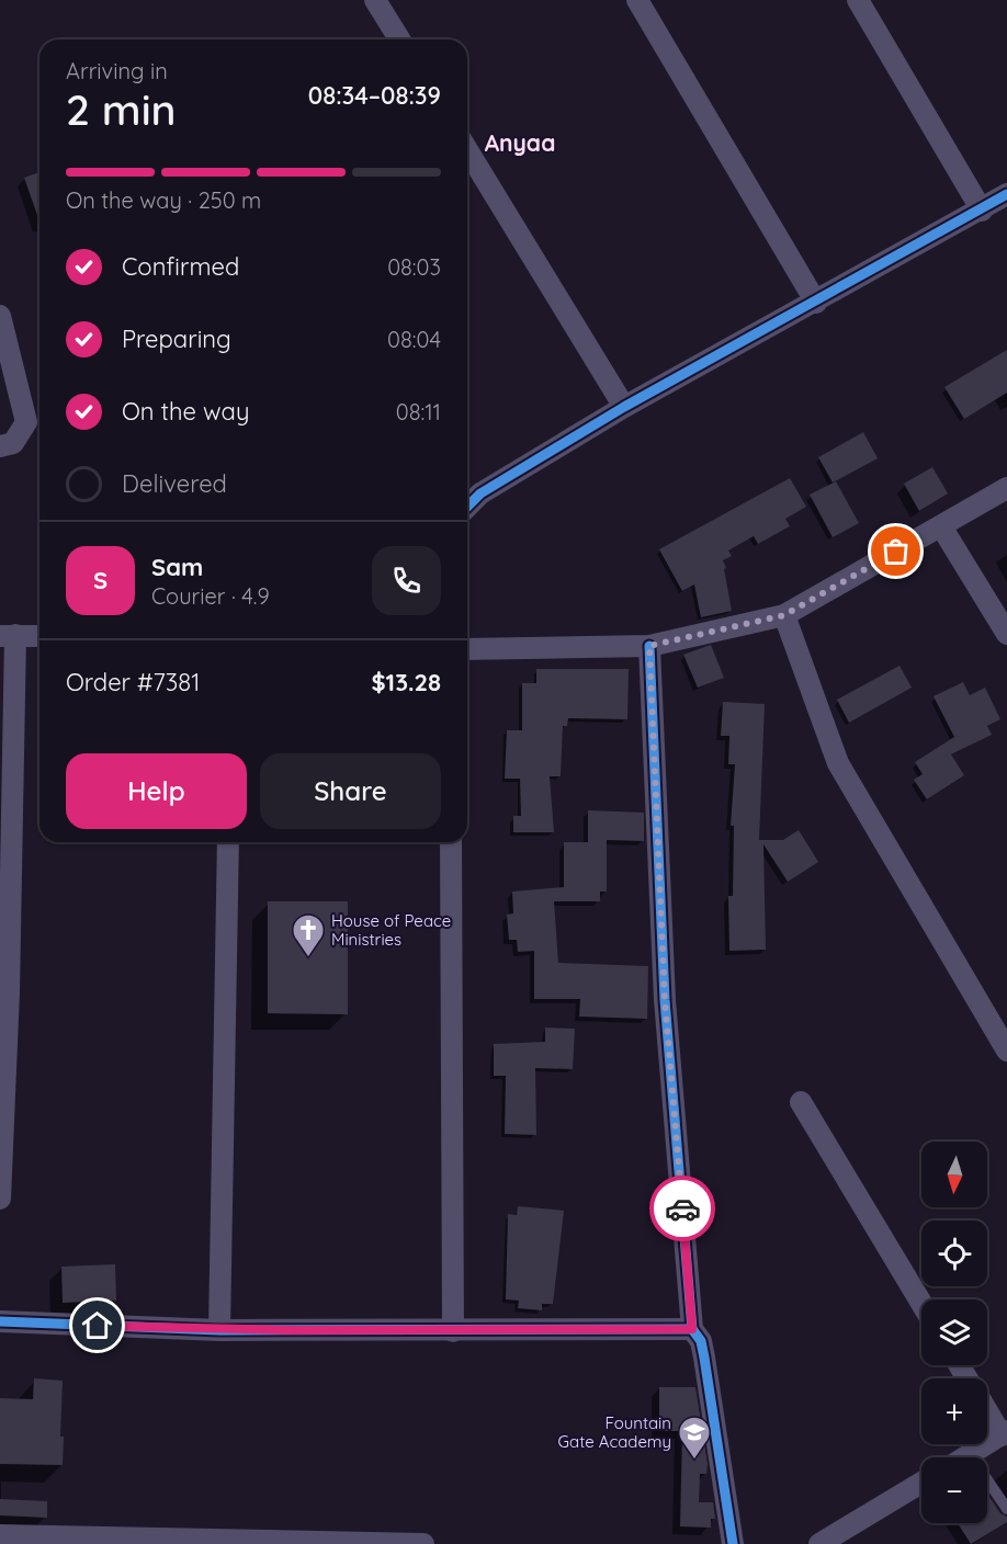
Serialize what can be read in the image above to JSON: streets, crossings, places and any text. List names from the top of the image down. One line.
{"districts":["Anyaa"],"places":{"church":["House of Peace Ministries"],"school or university":["Fountain Gate Academy"]},"north":"bottom","page":{"heading":["2 min","Arriving in","08:34–08:39"],"panel":["Sam","Courier · 4.9","Order #7381","$13.28"],"bar":"On the way · 250 m","list":[["Confirmed","08:03"],["Preparing","08:04"],["On the way","08:11"],"Delivered"],"round":"S","buttons":["Help","Share"],"map_buttons":["+","−"]}}
